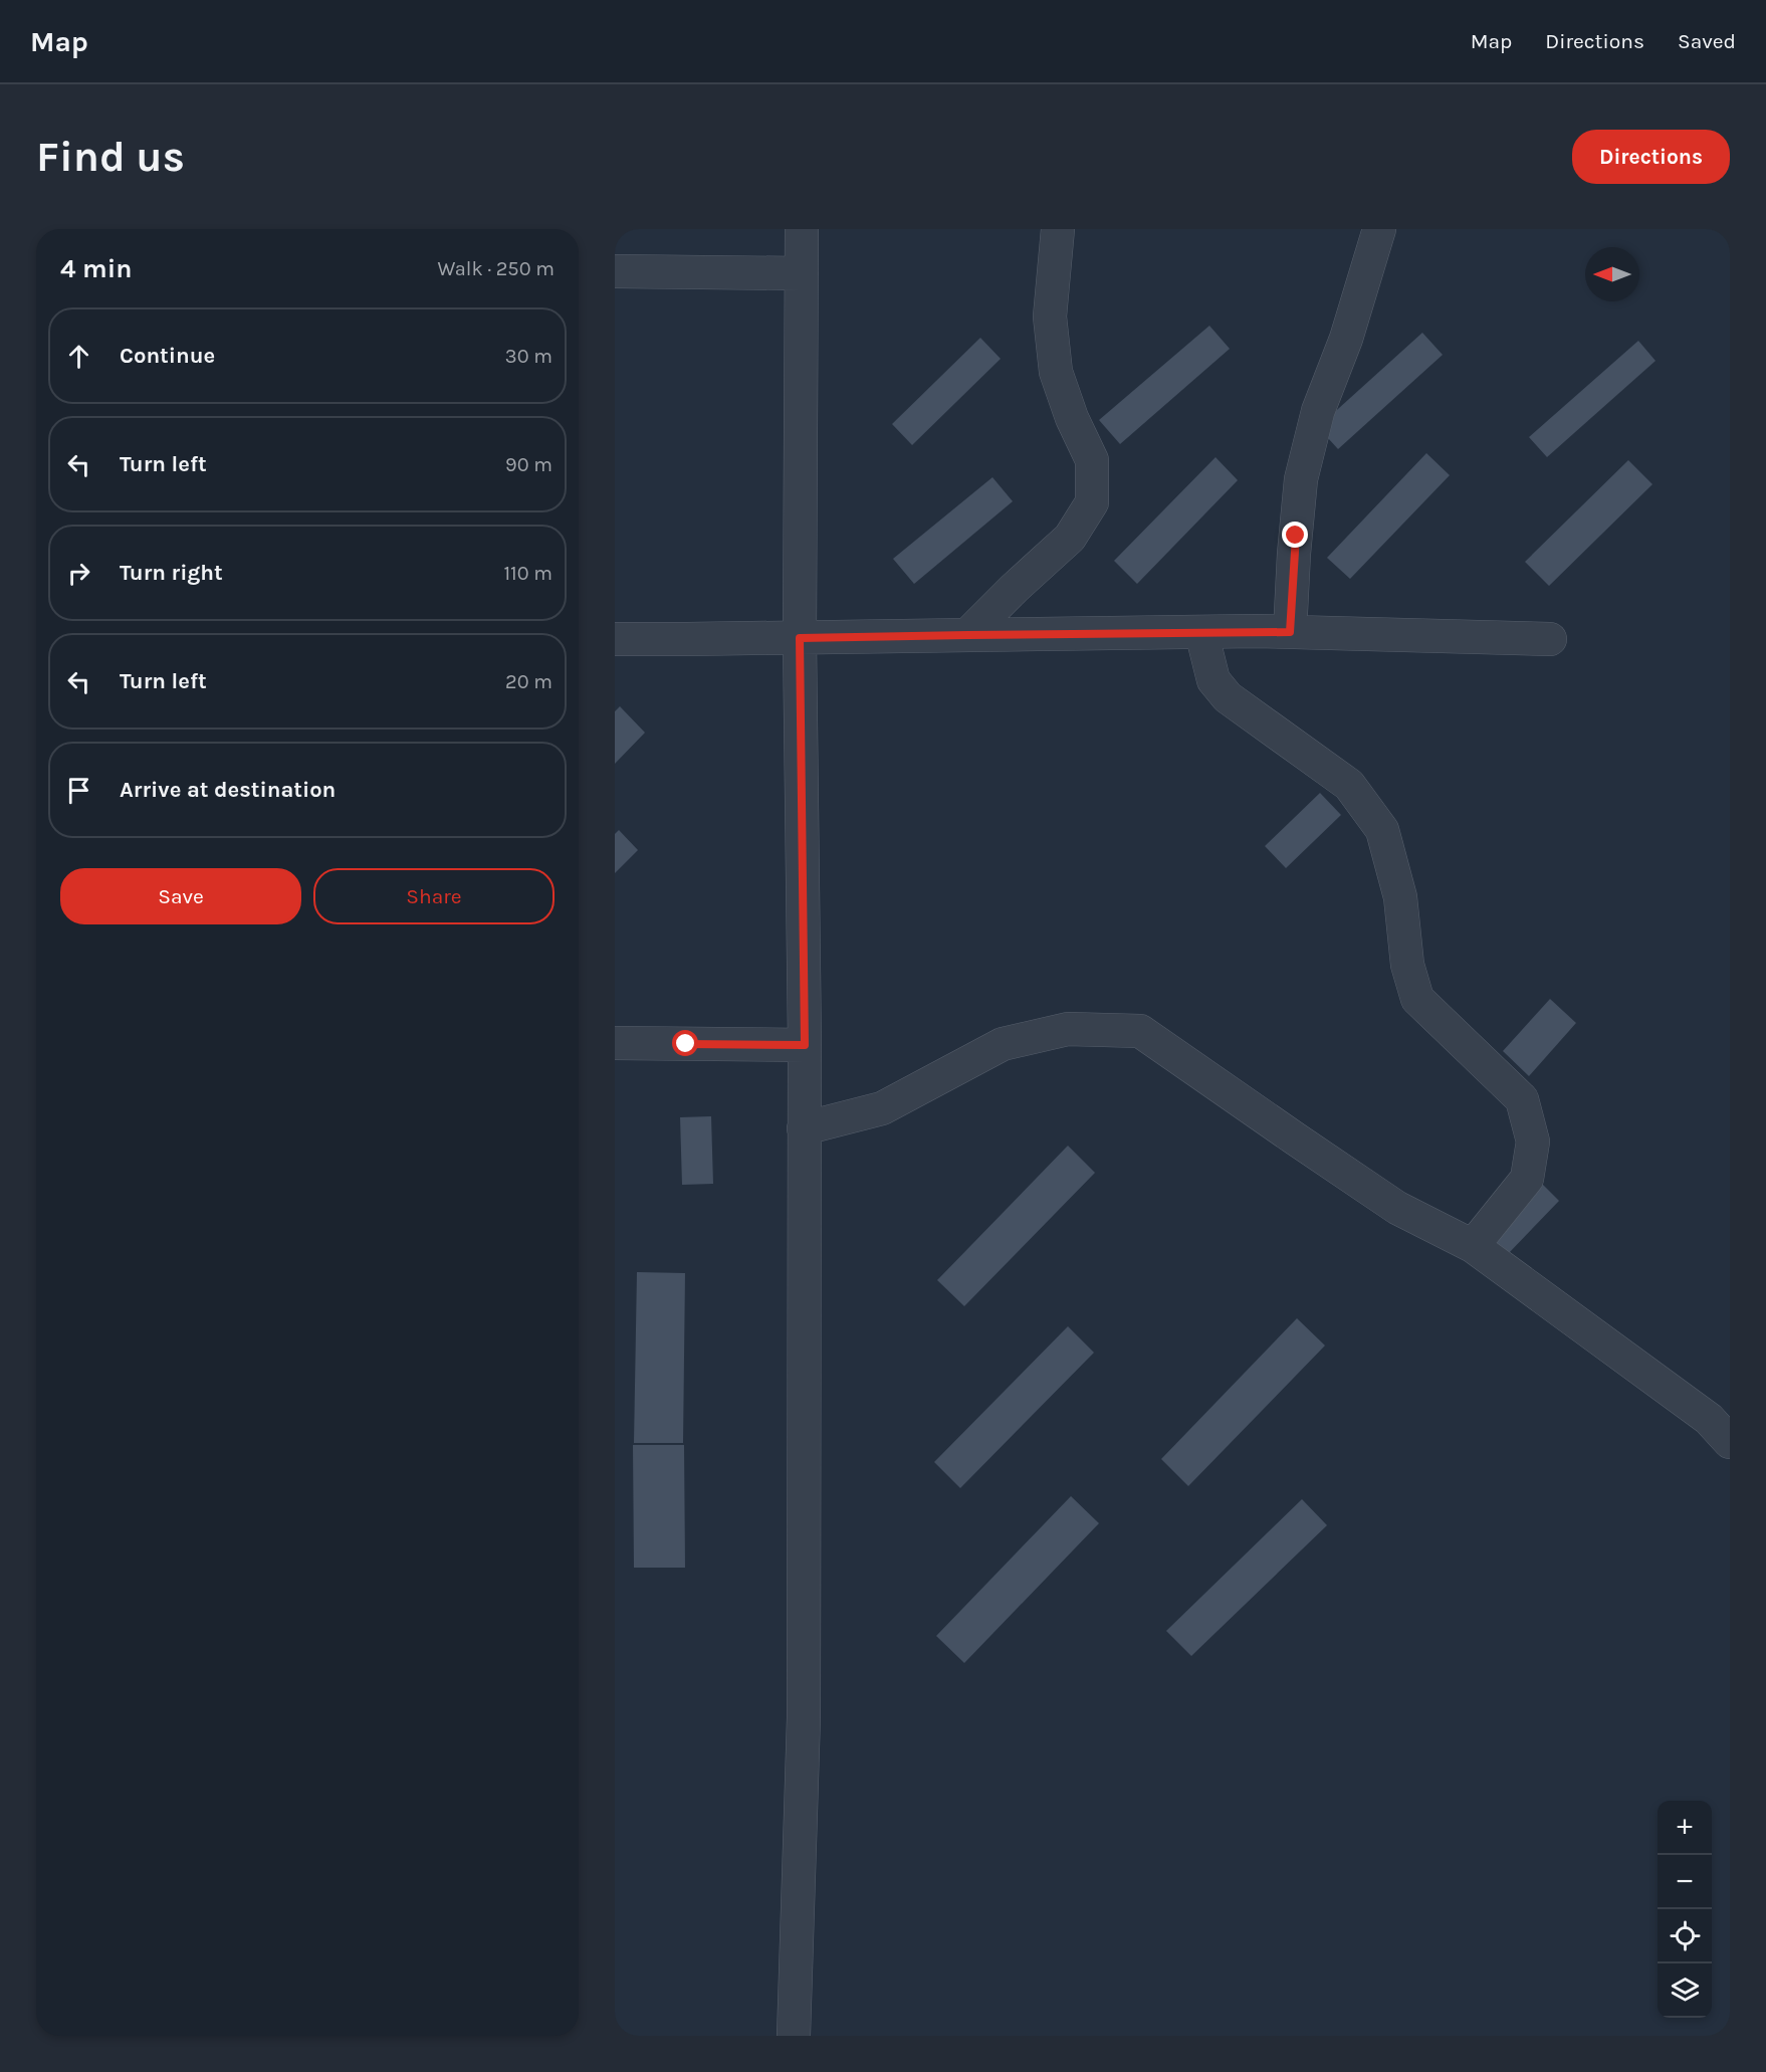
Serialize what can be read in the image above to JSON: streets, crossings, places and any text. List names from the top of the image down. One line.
{"north":"left","page":{"header":"Map","nav":["Map","Directions","Saved"],"buttons":["Directions",["Save","Share"]],"title":"Find us","heading":["4 min","Walk · 250 m"],"list":[["Continue","30 m"],["Turn left","90 m"],["Turn right","110 m"],["Turn left","20 m"],"Arrive at destination"],"map_buttons":["+","−"]}}
